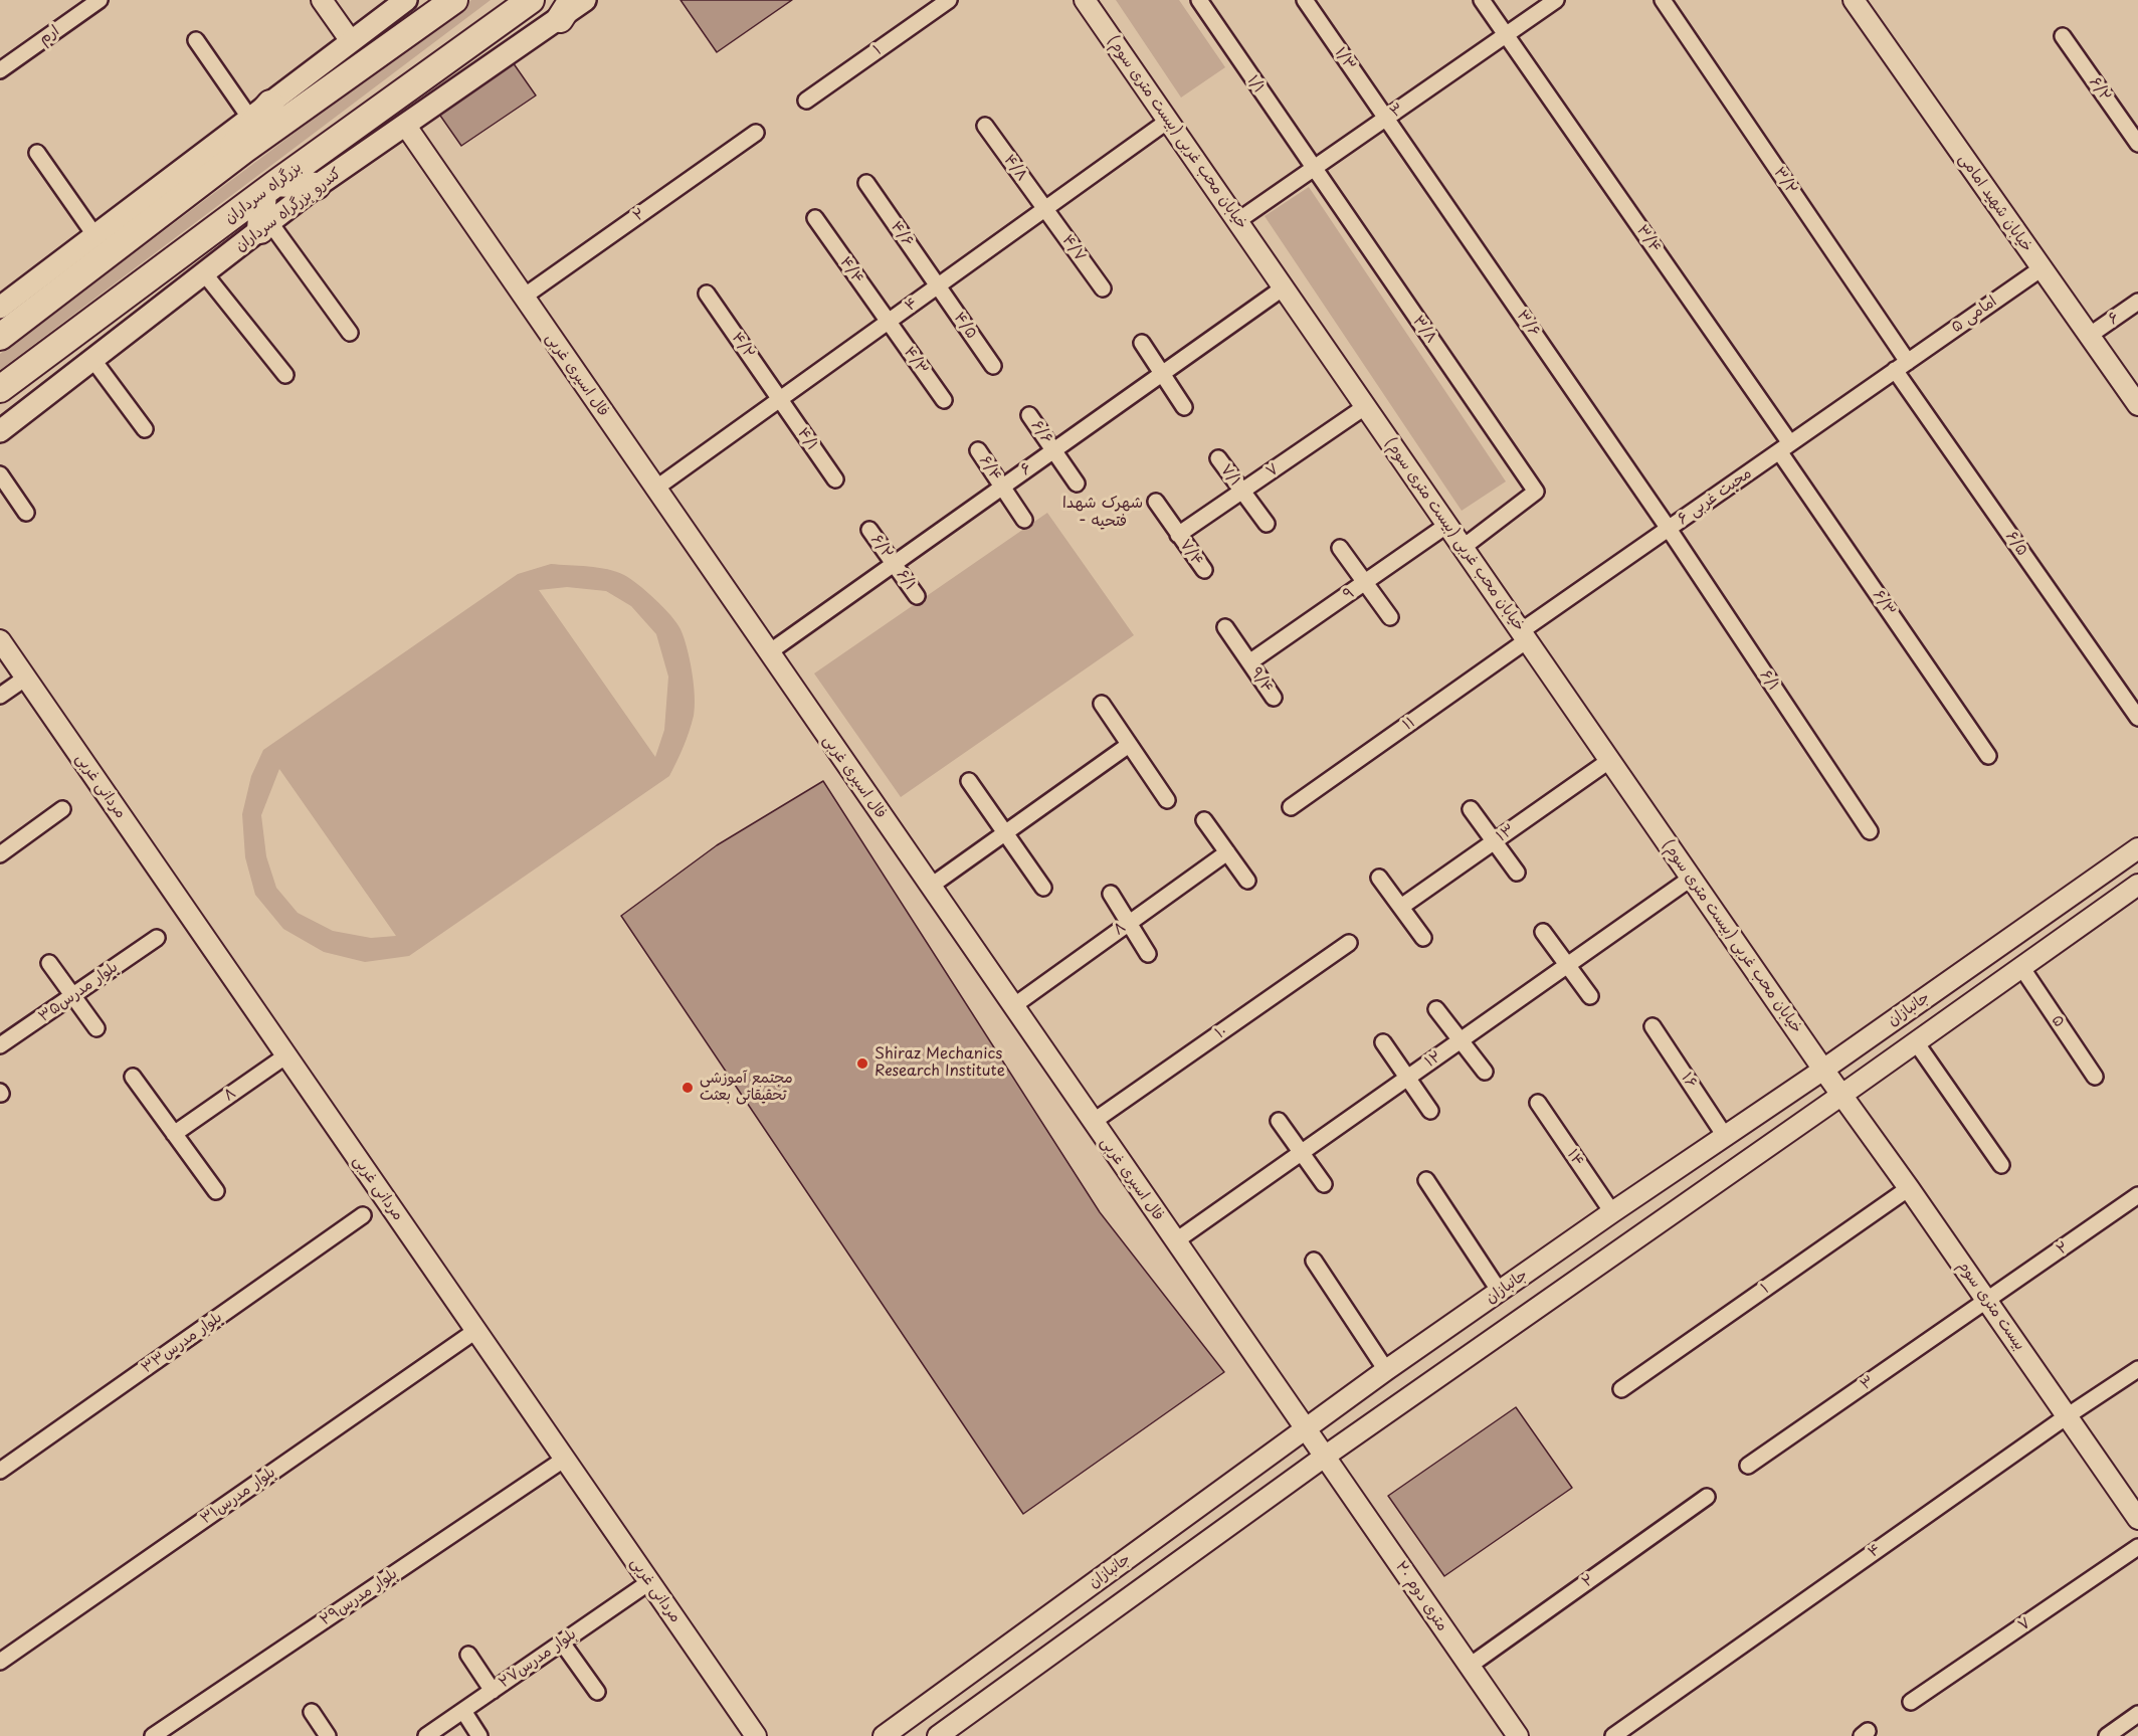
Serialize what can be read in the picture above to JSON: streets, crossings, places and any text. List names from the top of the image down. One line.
{"streets":{"highway":["بزرگراه سرداران"],"main road":["کندرو بزرگراه سرداران"],"street":["ارم","۱","۱/۳","۱/۱","۶/۲","۳","خیابان محب غربی (بیست متری سوم)","۴/۸","۳/۲","خیابان شهید امامی","۲","۴/۶","۳/۴","۴/۷","۴/۴","۴","امامی ۵","۶","۳/۶","۴/۵","۳/۸","۴/۲","۴/۳","فال اسیری غربی","۶/۶","۴/۱","۶/۴","۷","۷/۱","محبت غربی ۶","۶/۵","۷/۴","۶/۱","۹","۶/۳","۹/۴","۱۱","مردانی غربی","۱۳","۸","بلوار مدرس۳۵","جانبازان","۵","۱۰","۱۲","۱۶","۱۴","بیست متری سوم","بلوار مدرس۳۳","بلوار مدرس۳۱","۲۰ متری دوم","۲۹بلوار مدرس","بلوار مدرس۲۷"]},"crossings":[["۱","بیست متری سوم"],["۱/۳","۳"],["۱/۳","۳/۶"],["۱/۱","۳"],["۱/۱","۳/۸"],["۶/۲","۶"],["۶/۲","۶/۱"],["۳","خیابان محب غربی (بیست متری سوم)"],["۳","۲"],["۳","۳/۴"],["۳","۳/۶"],["۳","۳/۸"],["۳","بیست متری سوم"],["خیابان محب غربی (بیست متری سوم)","۴"],["خیابان محب غربی (بیست متری سوم)","۶"],["خیابان محب غربی (بیست متری سوم)","۳/۸"],["خیابان محب غربی (بیست متری سوم)","۷"],["خیابان محب غربی (بیست متری سوم)","محبت غربی ۶"],["خیابان محب غربی (بیست متری سوم)","۹"],["خیابان محب غربی (بیست متری سوم)","۱۱"],["خیابان محب غربی (بیست متری سوم)","۱۳"],["خیابان محب غربی (بیست متری سوم)","جانبازان"],["خیابان محب غربی (بیست متری سوم)","۱۲"],["خیابان محب غربی (بیست متری سوم)","بیست متری سوم"],["۴/۸","۴/۷"],["۴/۸","۴"],["۳/۲","امامی ۵"],["۳/۲","محبت غربی ۶"],["۳/۲","۶/۵"],["خیابان شهید امامی","امامی ۵"],["خیابان شهید امامی","۶"],["کندرو بزرگراه سرداران","فال اسیری غربی"],["۲","فال اسیری غربی"],["۲","بیست متری سوم"],["۲","۲۰ متری دوم"],["۴/۶","۴"],["۴/۶","۴/۵"],["۳/۴","محبت غربی ۶"],["۳/۴","۶/۳"],["۴/۷","۴"],["۴/۴","۴"],["۴/۴","۴/۳"],["۴","۴/۵"],["۴","۴/۲"],["۴","۴/۳"],["۴","فال اسیری غربی"],["۴","۴/۱"],["۴","بیست متری سوم"],["امامی ۵","محبت غربی ۶"],["امامی ۵","۶/۵"],["۶","فال اسیری غربی"],["۶","۶/۶"],["۶","۶/۴"],["۶","۶/۱"],["۳/۶","محبت غربی ۶"],["۳/۶","۶/۱"],["۴/۲","۴/۱"],["فال اسیری غربی","۸"],["فال اسیری غربی","جانبازان"],["فال اسیری غربی","۱۰"],["فال اسیری غربی","۱۲"],["فال اسیری غربی","۲۰ متری دوم"],["۷","۷/۱"],["۷","۷/۴"],["محبت غربی ۶","۶/۵"],["محبت غربی ۶","۶/۱"],["محبت غربی ۶","۶/۳"],["محبت غربی ۶","۱۱"],["۹","۹/۴"],["مردانی غربی","۸"],["مردانی غربی","بلوار مدرس۳۱"],["مردانی غربی","۲۹بلوار مدرس"],["مردانی غربی","بلوار مدرس۲۷"],["جانبازان","۵"],["جانبازان","۱۶"],["جانبازان","۱۴"],["جانبازان","بیست متری سوم"],["جانبازان","۲۰ متری دوم"]],"districts":["شهرک شهدا - فتحیه"],"places":["Shiraz Mechanics Research Institute","مجتمع آموزشی تحقیقاتی بعثت"]}
